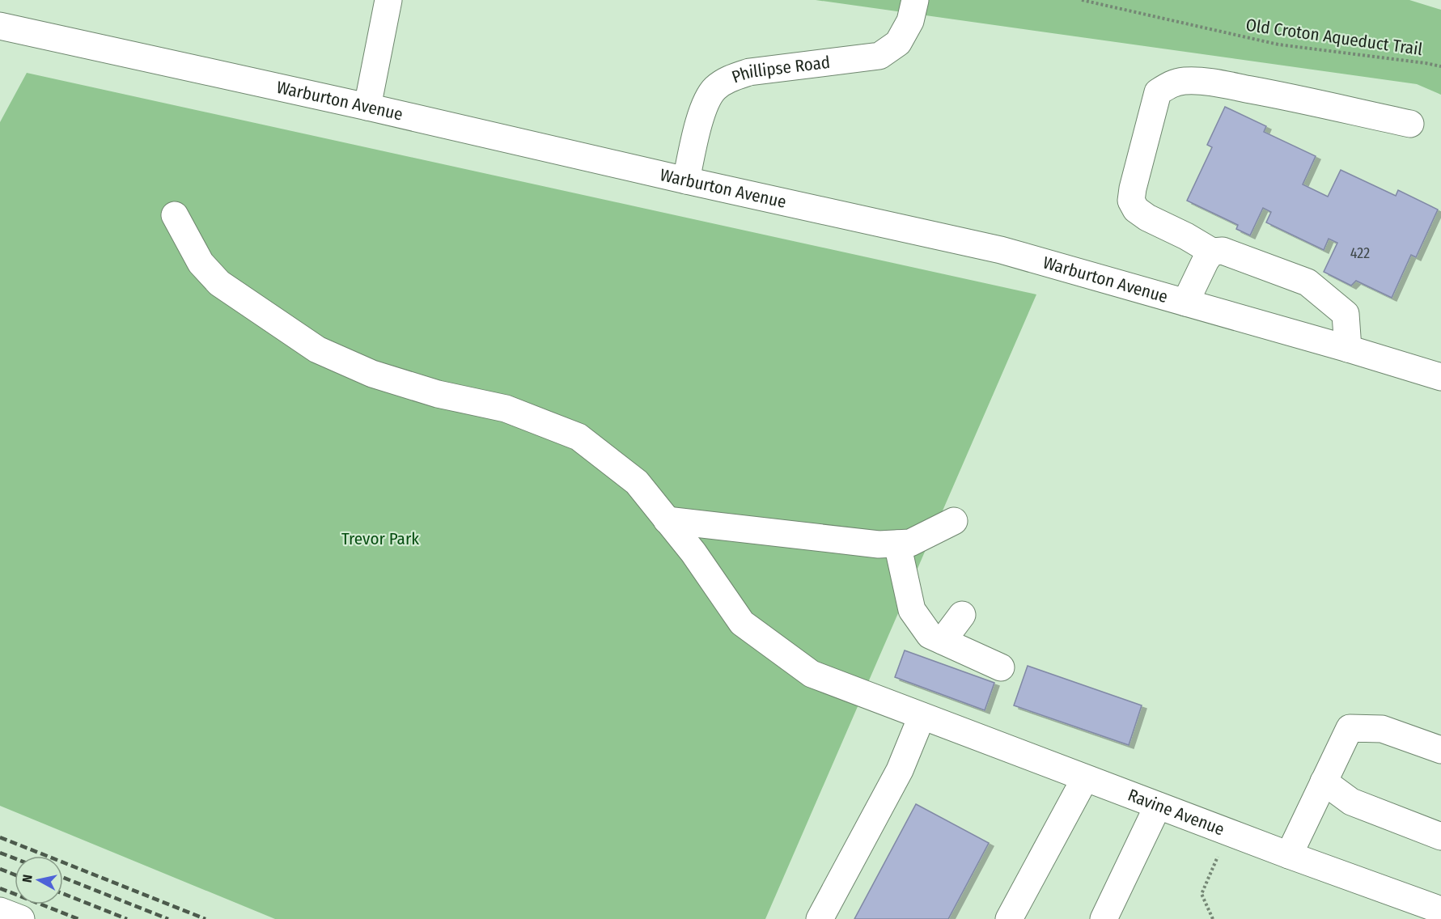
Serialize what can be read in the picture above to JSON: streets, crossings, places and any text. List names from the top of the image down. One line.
{"streets":{"street":["Phillipse Road","Warburton Avenue","Ravine Avenue"],"path":["Old Croton Aqueduct Trail"]},"crossings":[["Phillipse Road","Warburton Avenue"]],"parks":["Trevor Park"],"house_numbers":["422"],"north":"left"}
